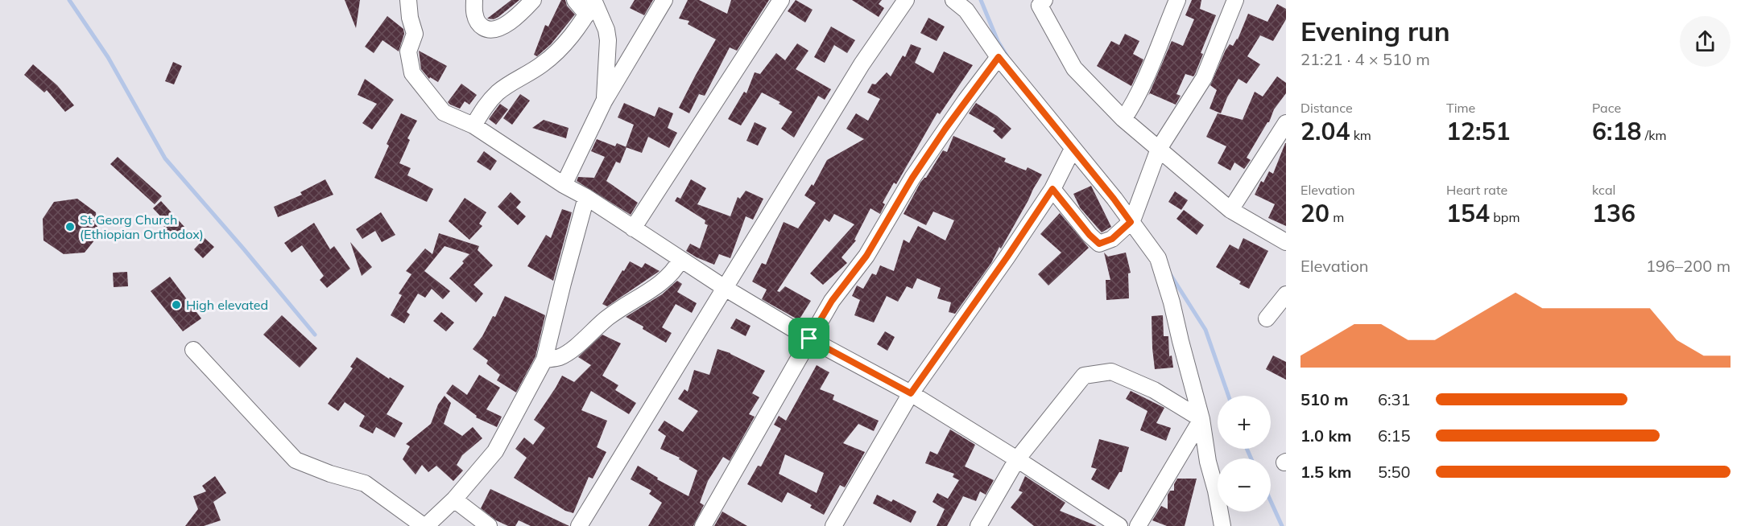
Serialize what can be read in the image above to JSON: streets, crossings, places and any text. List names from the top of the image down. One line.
{"places":["St Georg Church (Ethiopian Orthodox)","High elevated"],"page":{"heading":["Evening run","21:21 · 4 × 510 m"],"stats":[["Distance","2.04 km"],["Time","12:51"],["Pace","6:18 /km"],["Elevation","20 m"],["Heart rate","154 bpm"],["kcal","136"]],"chart":["Elevation","196–200 m"],"list":[{"name":"510 m","note":"6:31"},{"name":"1.0 km","note":"6:15"},{"name":"1.5 km","note":"5:50"}],"map_buttons":["+","−"]}}
